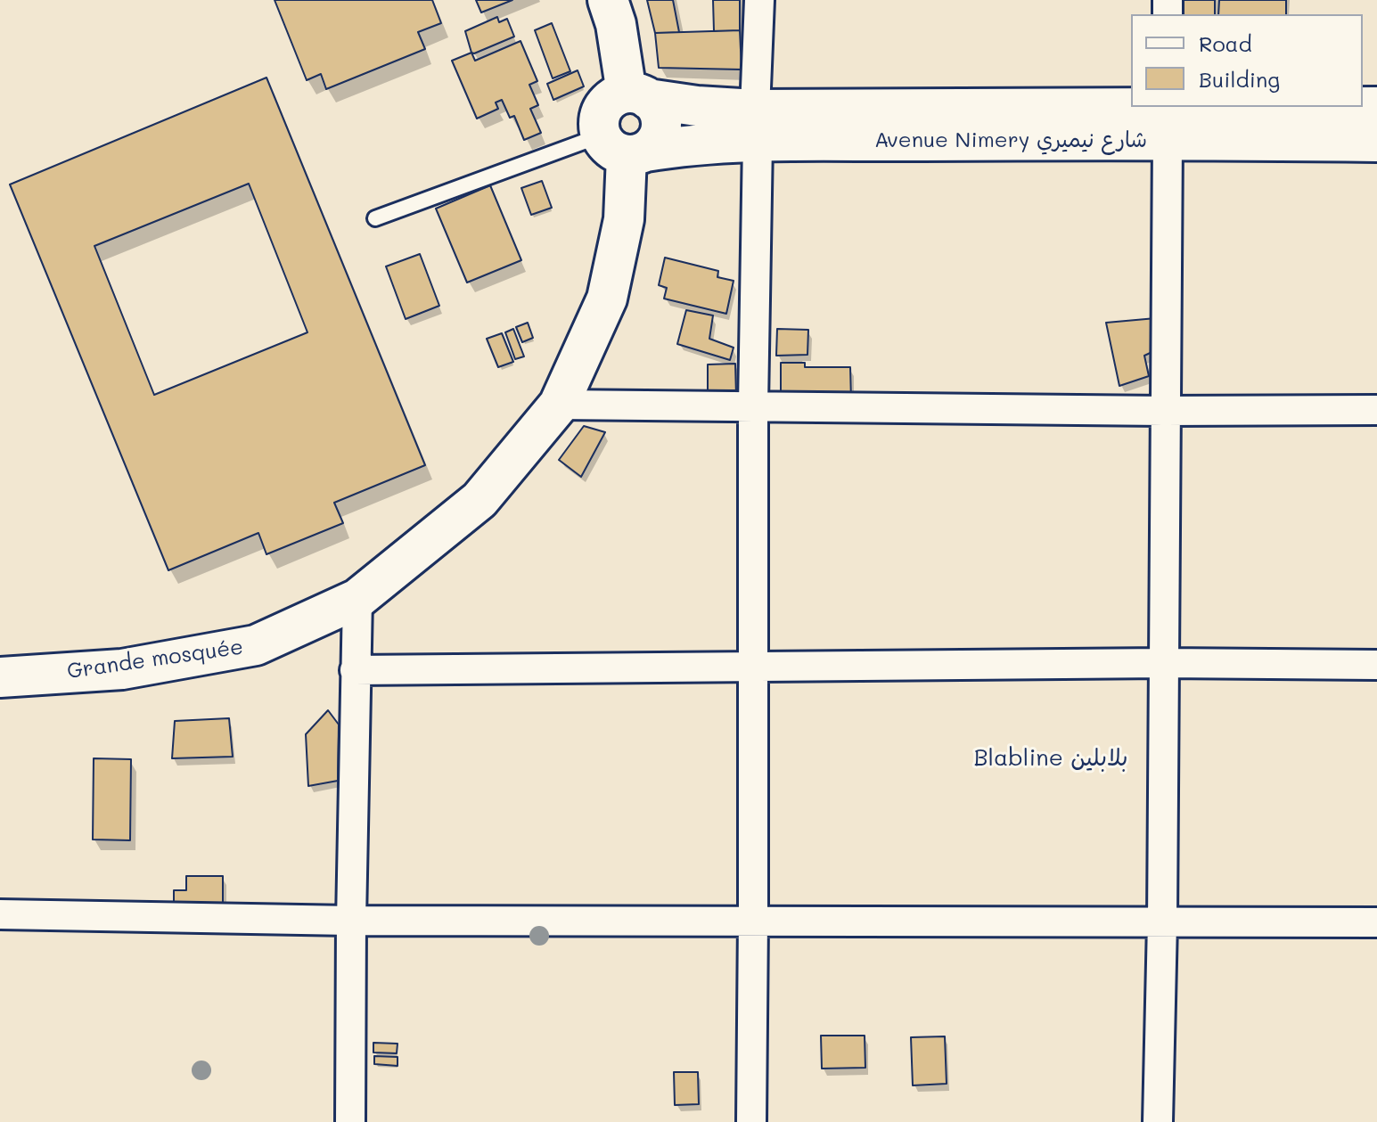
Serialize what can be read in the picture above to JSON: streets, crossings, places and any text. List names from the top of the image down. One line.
{"streets":{"main road":["Avenue Nimery شارع نيميري","Grande mosquée"]},"crossings":[["Avenue Nimery شارع نيميري","Grande mosquée"]],"districts":["Blabline بلابلين"],"legend":["Road","Building"]}
